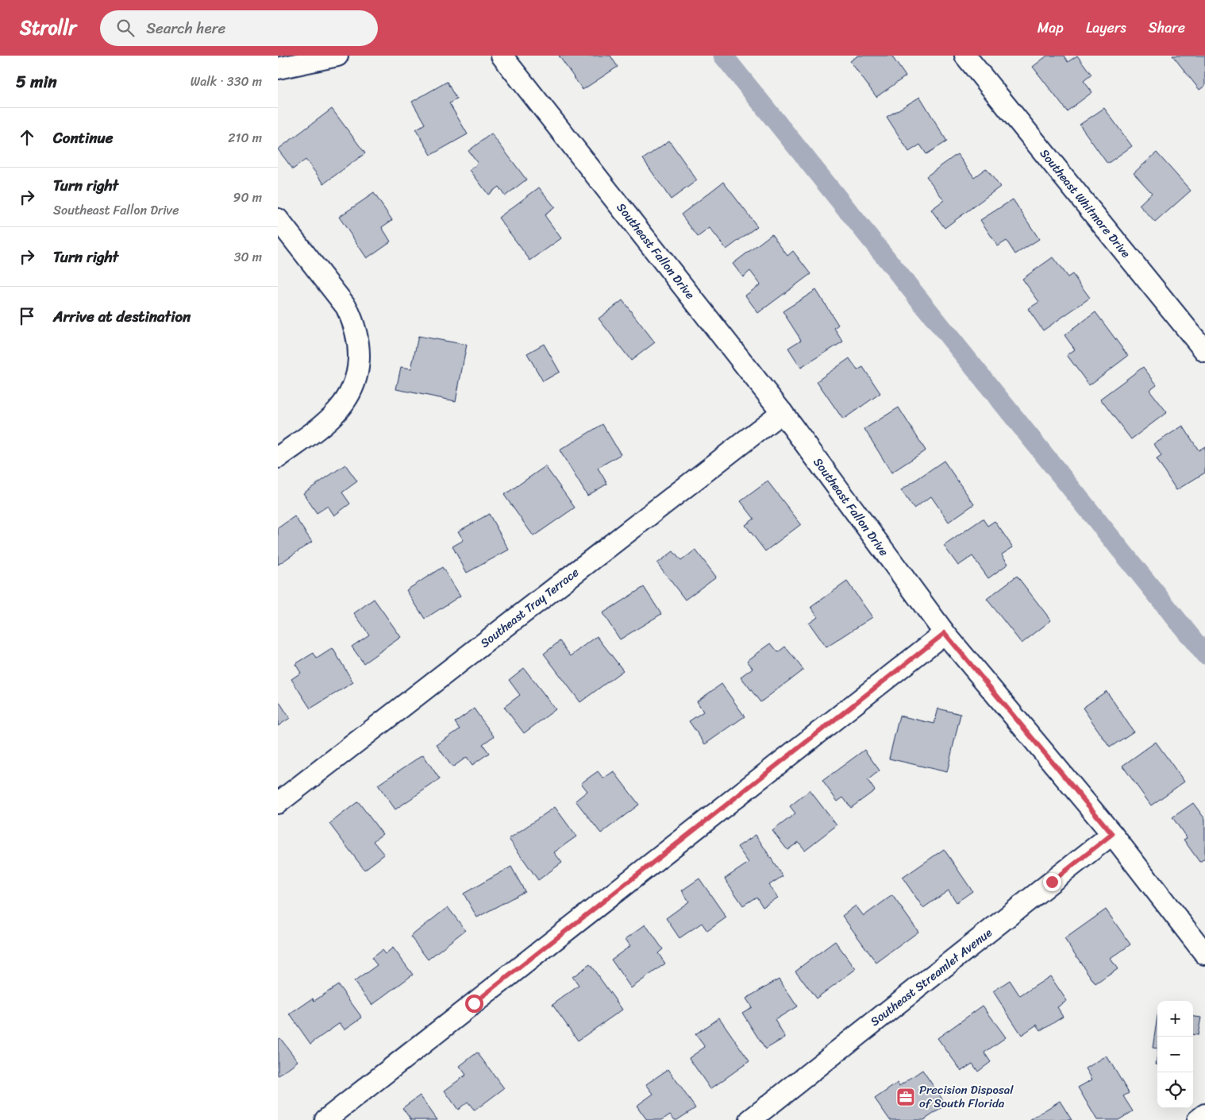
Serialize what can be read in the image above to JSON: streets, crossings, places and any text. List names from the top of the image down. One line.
{"streets":{"street":["Southeast Whitmore Drive","Southeast Fallon Drive","Southeast Tray Terrace","Southeast Streamlet Avenue"]},"crossings":[["Southeast Fallon Drive","Southeast Tray Terrace"],["Southeast Fallon Drive","Southeast Streamlet Avenue"]],"places":{"office":["Precision Disposal of South Florida"]},"page":{"header":"Strollr","search":"Search here","nav":["Map","Layers","Share"],"heading":["5 min","Walk · 330 m"],"list":[["Continue","210 m"],["Turn right","Southeast Fallon Drive","90 m"],["Turn right","30 m"],"Arrive at destination"],"map_buttons":["+","−"]}}
